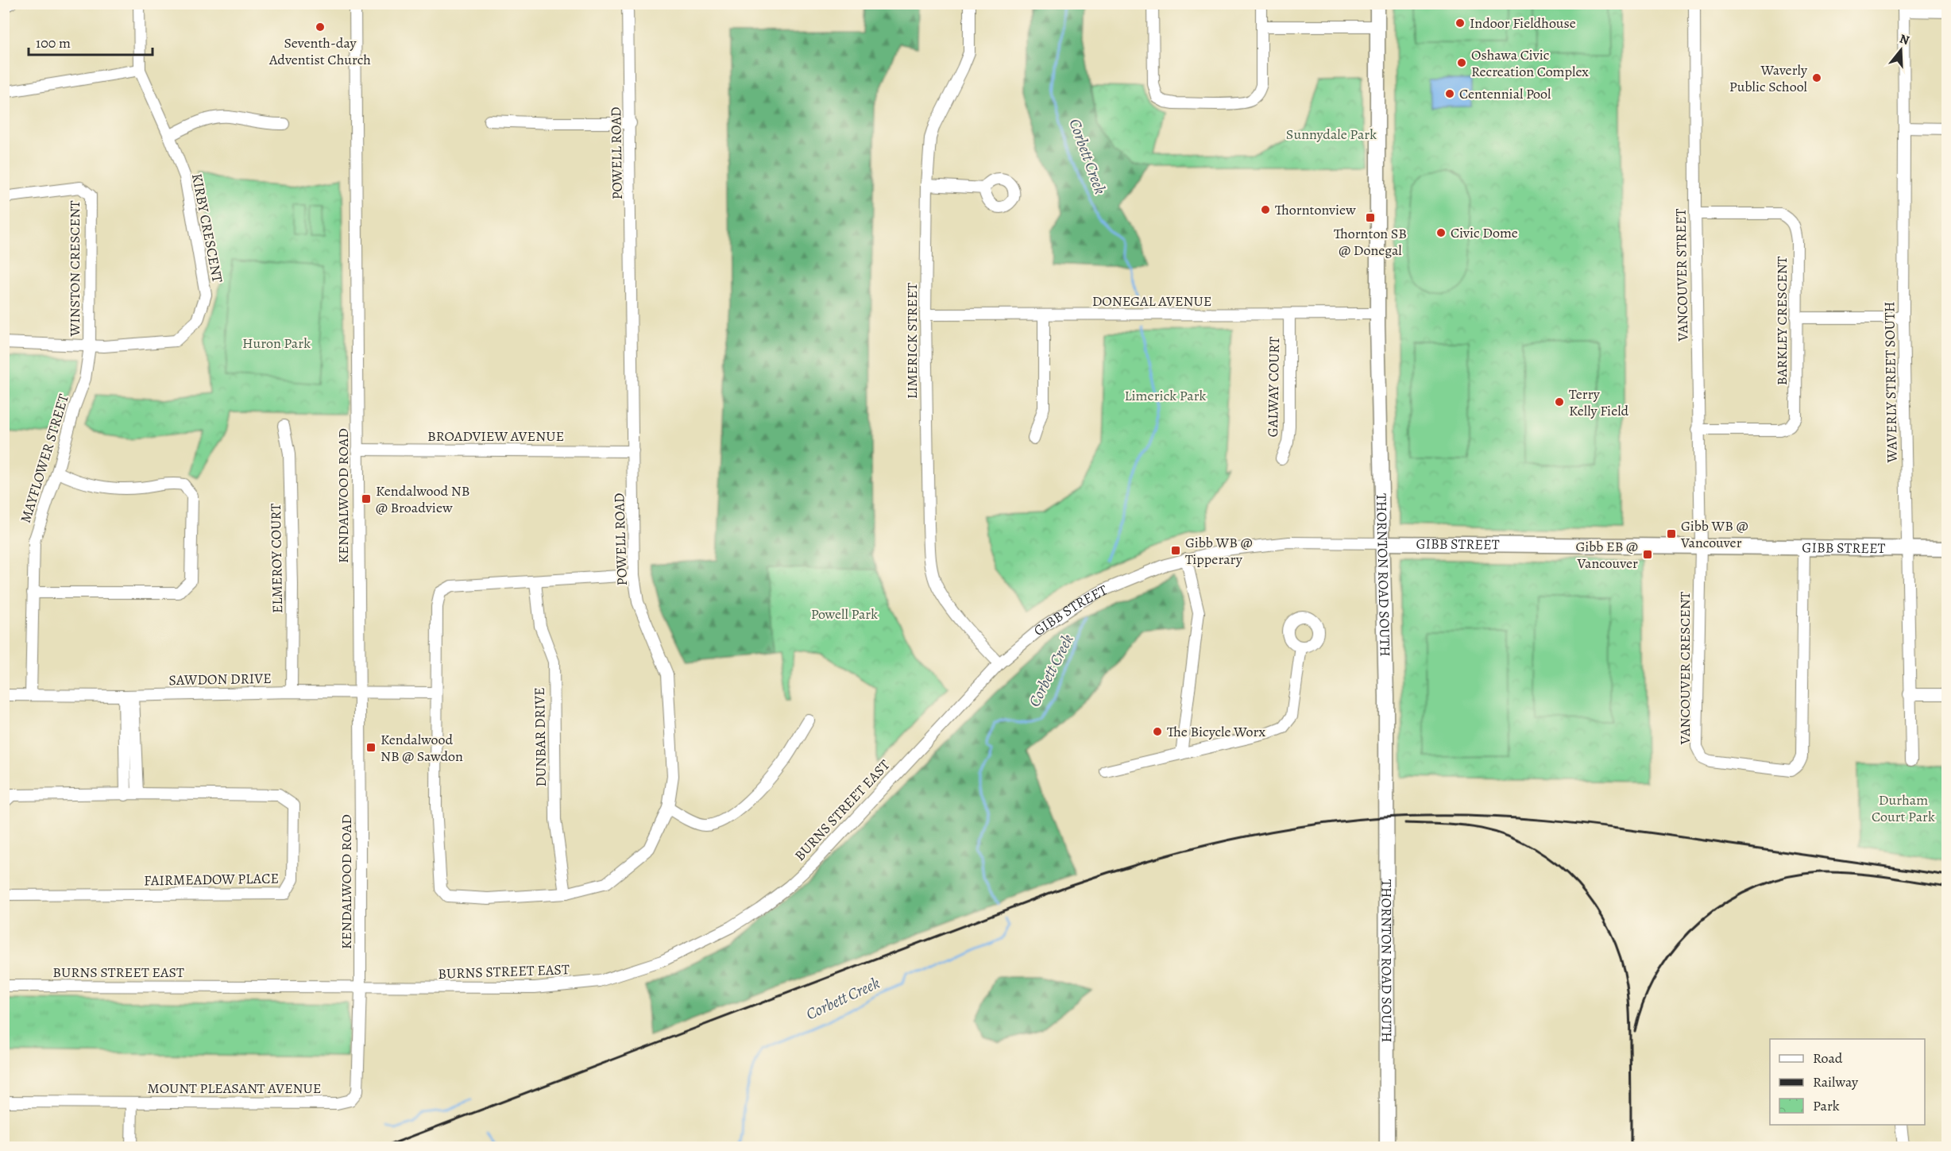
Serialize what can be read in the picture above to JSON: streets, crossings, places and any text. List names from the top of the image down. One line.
{"streets":{"main road":["GIBB STREET","THORNTON ROAD SOUTH"],"street":["POWELL ROAD","KIRBY CRESCENT","WINSTON CRESCENT","VANCOUVER STREET","DONEGAL AVENUE","BARKLEY CRESCENT","LIMERICK STREET","WAVERLY STREET SOUTH","GALWAY COURT","BROADVIEW AVENUE","MAYFLOWER STREET","KENDALWOOD ROAD","ELMEROY COURT","VANCOUVER CRESCENT","SAWDON DRIVE","DUNBAR DRIVE","BURNS STREET EAST","FAIRMEADOW PLACE","MOUNT PLEASANT AVENUE"]},"crossings":[["POWELL ROAD","BROADVIEW AVENUE"],["POWELL ROAD","SAWDON DRIVE"],["POWELL ROAD","DUNBAR DRIVE"],["KIRBY CRESCENT","WINSTON CRESCENT"],["KIRBY CRESCENT","MAYFLOWER STREET"],["WINSTON CRESCENT","MAYFLOWER STREET"],["VANCOUVER STREET","BARKLEY CRESCENT"],["VANCOUVER STREET","GIBB STREET"],["VANCOUVER STREET","VANCOUVER CRESCENT"],["DONEGAL AVENUE","LIMERICK STREET"],["DONEGAL AVENUE","GALWAY COURT"],["DONEGAL AVENUE","THORNTON ROAD SOUTH"],["LIMERICK STREET","GIBB STREET"],["LIMERICK STREET","BURNS STREET EAST"],["WAVERLY STREET SOUTH","GIBB STREET"],["BROADVIEW AVENUE","KENDALWOOD ROAD"],["MAYFLOWER STREET","SAWDON DRIVE"],["KENDALWOOD ROAD","SAWDON DRIVE"],["KENDALWOOD ROAD","BURNS STREET EAST"],["KENDALWOOD ROAD","MOUNT PLEASANT AVENUE"],["GIBB STREET","THORNTON ROAD SOUTH"],["GIBB STREET","VANCOUVER CRESCENT"],["GIBB STREET","BURNS STREET EAST"],["ELMEROY COURT","SAWDON DRIVE"],["BURNS STREET EAST","MOUNT PLEASANT AVENUE"]],"water":["Corbett Creek"],"parks":["Sunnydale Park","Huron Park","Limerick Park","Powell Park","Durham Court Park"],"places":{"other":["Indoor Fieldhouse","Seventh-day Adventist Church","Oshawa Civic Recreation Complex","Waverly Public School","Centennial Pool","Thorntonview","Civic Dome","Terry Kelly Field","The Bicycle Worx"],"transit":["Thornton SB @ Donegal","Kendalwood NB @ Broadview","Gibb WB @ Vancouver","Gibb WB @ Tipperary","Gibb EB @ Vancouver","Kendalwood NB @ Sawdon"]},"legend":["Road","Railway","Park"],"scale_bar":"100 m","north":"top"}
